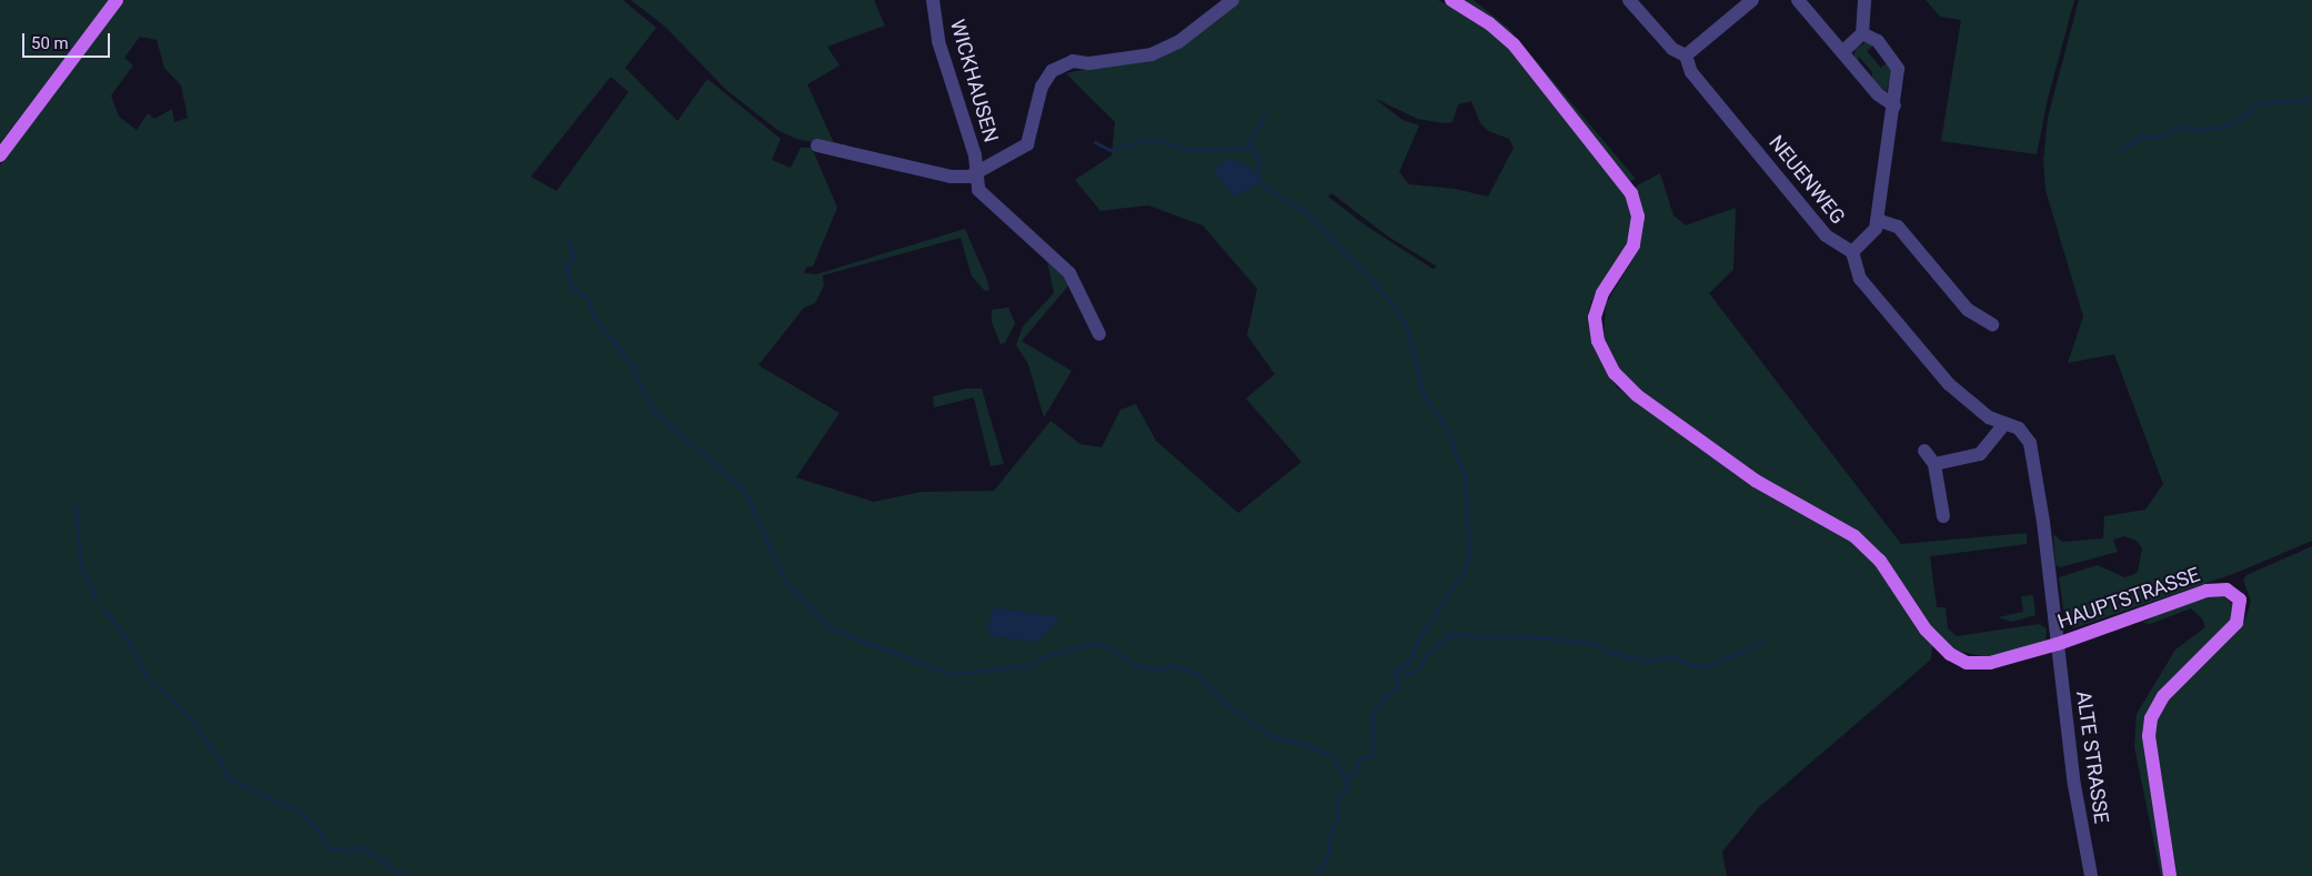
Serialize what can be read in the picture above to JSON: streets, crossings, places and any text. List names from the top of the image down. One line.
{"streets":{"main road":["HAUPTSTRASSE"],"street":["WICKHAUSEN","NEUENWEG","ALTE STRASSE"]},"crossings":[["HAUPTSTRASSE","ALTE STRASSE"]],"scale_bar":"50 m"}
